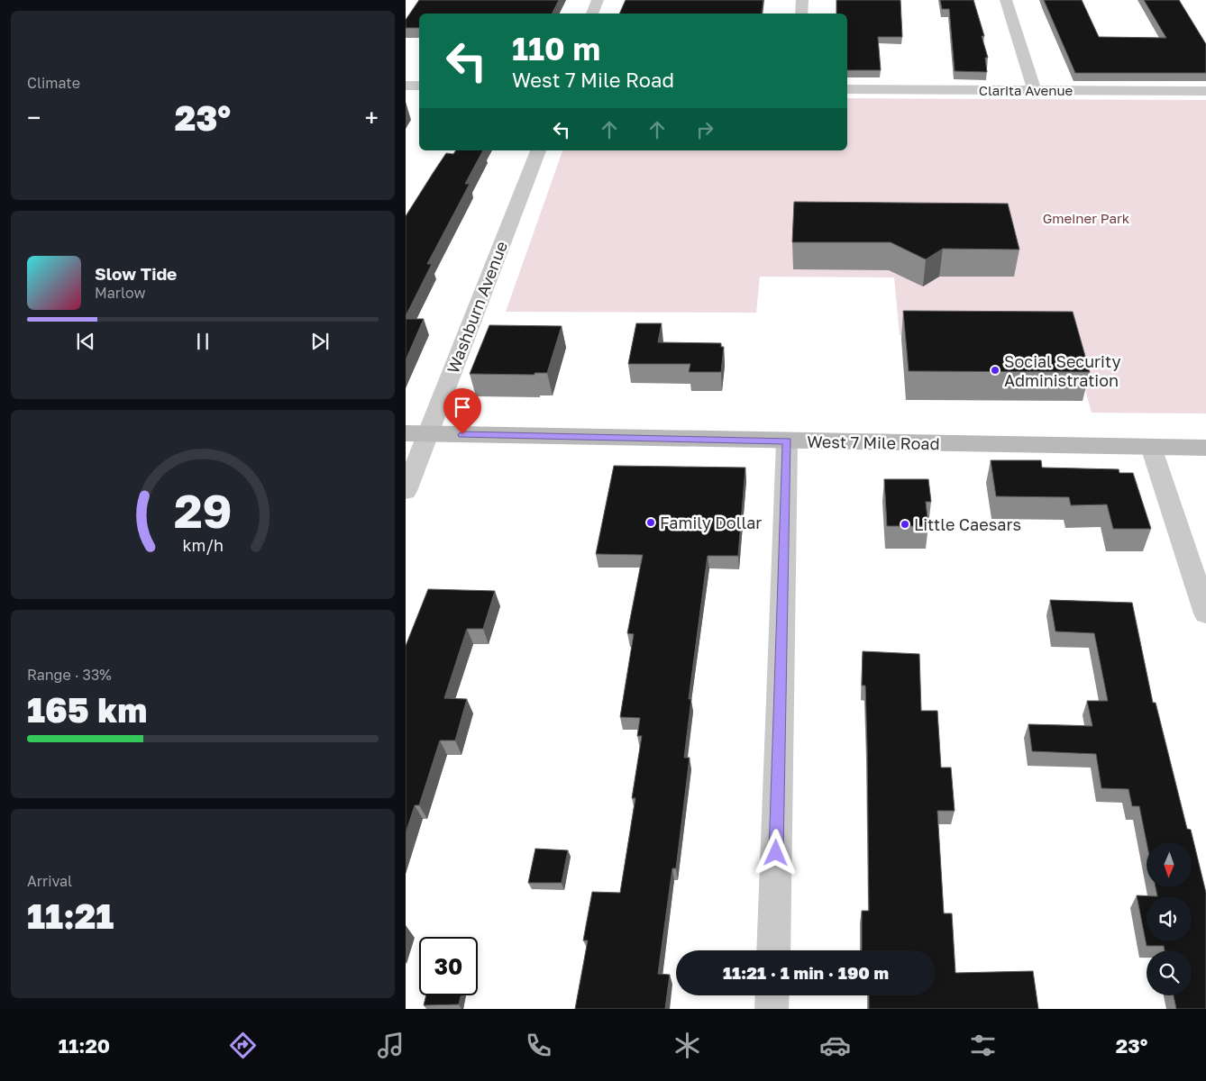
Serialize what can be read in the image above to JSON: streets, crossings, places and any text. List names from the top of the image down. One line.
{"streets":{"main road":["West 7 Mile Road"],"street":["Clarita Avenue","Washburn Avenue"]},"crossings":[["Washburn Avenue","West 7 Mile Road"]],"parks":["Gmeiner Park"],"places":["Social Security Administration","Family Dollar","Little Caesars"],"north":"bottom","page":{"tile":["Climate",["Range · 33%","165 km"],["Arrival","11:21"]],"turn":["110 m","West 7 Mile Road"],"heat":["−","23°","+"],"song":["Slow Tide","Marlow"],"limit":"30","trip":"11:21 · 1 min · 190 m","tabs":["11:20","23°"],"gauge":["29","km/h"]}}
